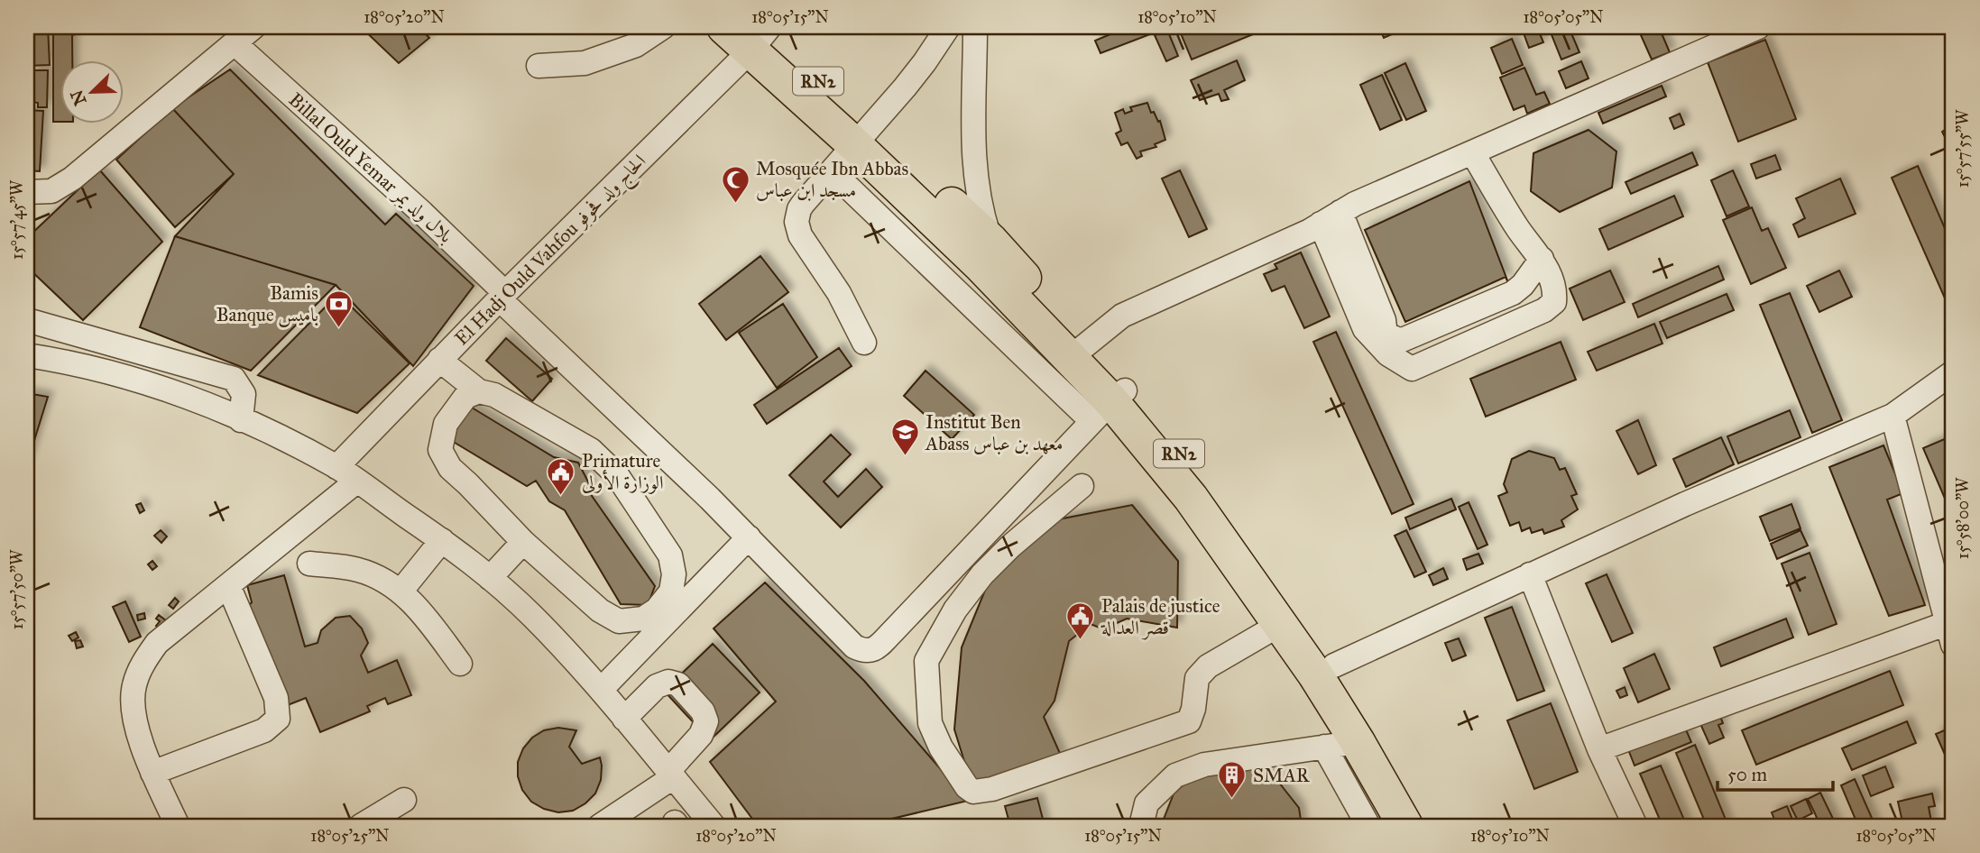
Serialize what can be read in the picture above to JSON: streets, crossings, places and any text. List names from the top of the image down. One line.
{"streets":{"highway":["RN2"],"street":["Billal Ould Yemar بلال ولد يمر","El Hadj Ould Vahfou الحاج ولد فحوفو"]},"crossings":[["RN2","Billal Ould Yemar بلال ولد يمر"],["RN2","El Hadj Ould Vahfou الحاج ولد فحوفو"],["Billal Ould Yemar بلال ولد يمر","El Hadj Ould Vahfou الحاج ولد فحوفو"]],"places":{"mosque":["Mosquée Ibn Abbas مسجد ابن عباس"],"bank":["Bamis Banque باميس"],"school or university":["Institut Ben Abass معهد بن عباس"],"public building":["Primature الوزارة الأولى","Palais de justice قصر العدالة"],"building":["SMAR"]},"scale_bar":"50 m","north":"bottom left","coordinates":["18°05'20\"N","18°05'15\"N","18°05'10\"N","18°05'05\"N","15°57'55\"W","15°57'45\"W","15°58'00\"W","15°57'50\"W","18°05'25\"N"]}
